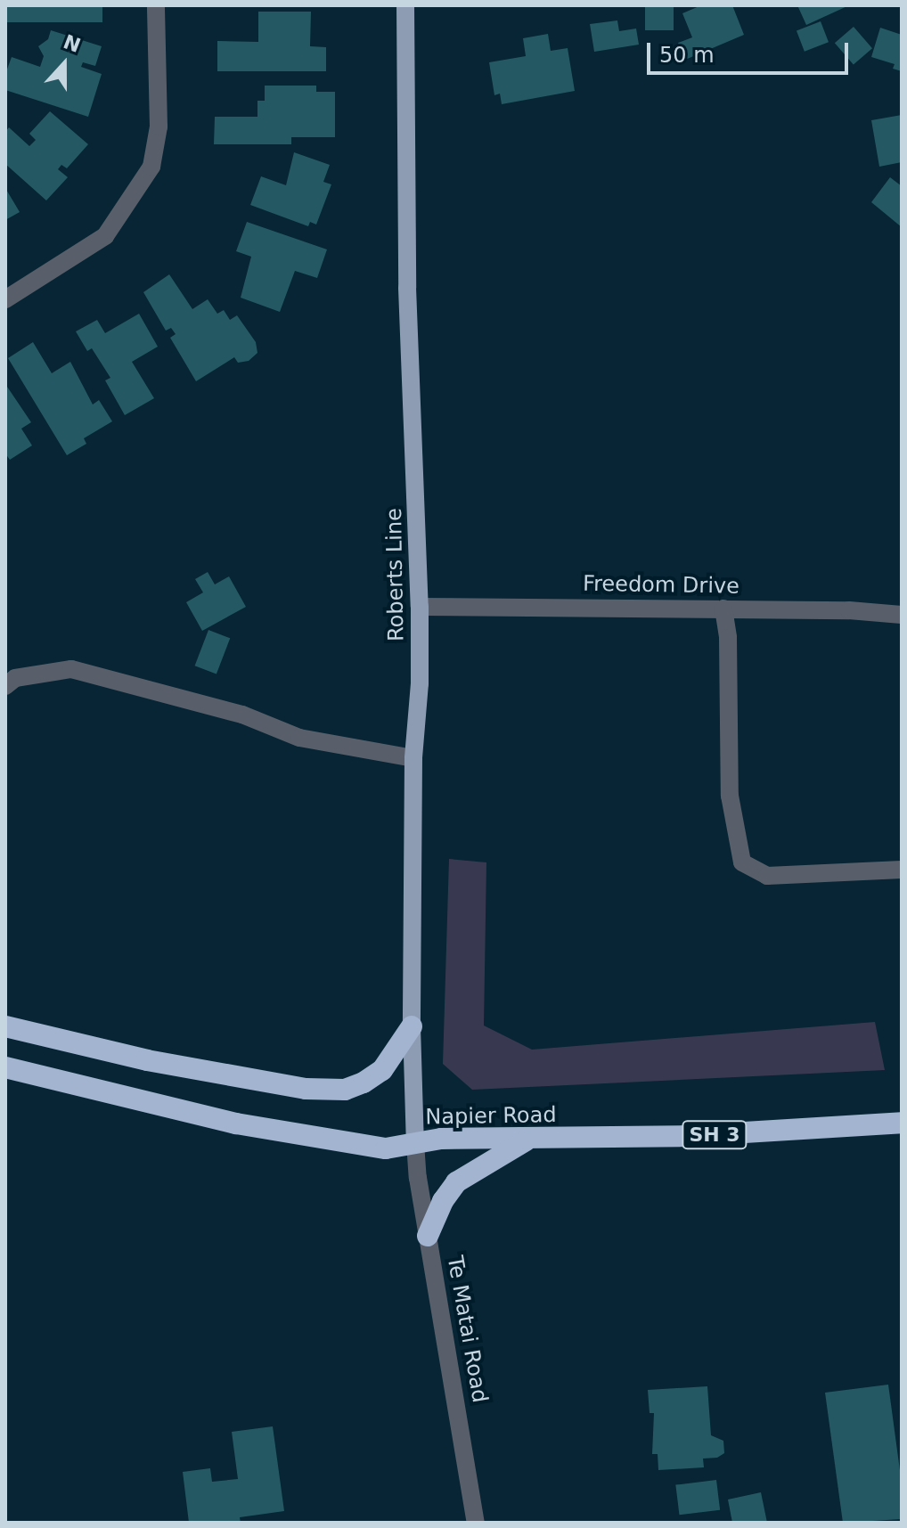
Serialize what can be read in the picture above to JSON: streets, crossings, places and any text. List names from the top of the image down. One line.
{"streets":{"highway":["Napier Road","SH 3"],"main road":["Roberts Line"],"street":["Freedom Drive","Te Matai Road"]},"crossings":[["Roberts Line","Freedom Drive"],["Roberts Line","Napier Road"],["Roberts Line","Te Matai Road"],["Napier Road","Te Matai Road"]],"scale_bar":"50 m","north":"top"}
